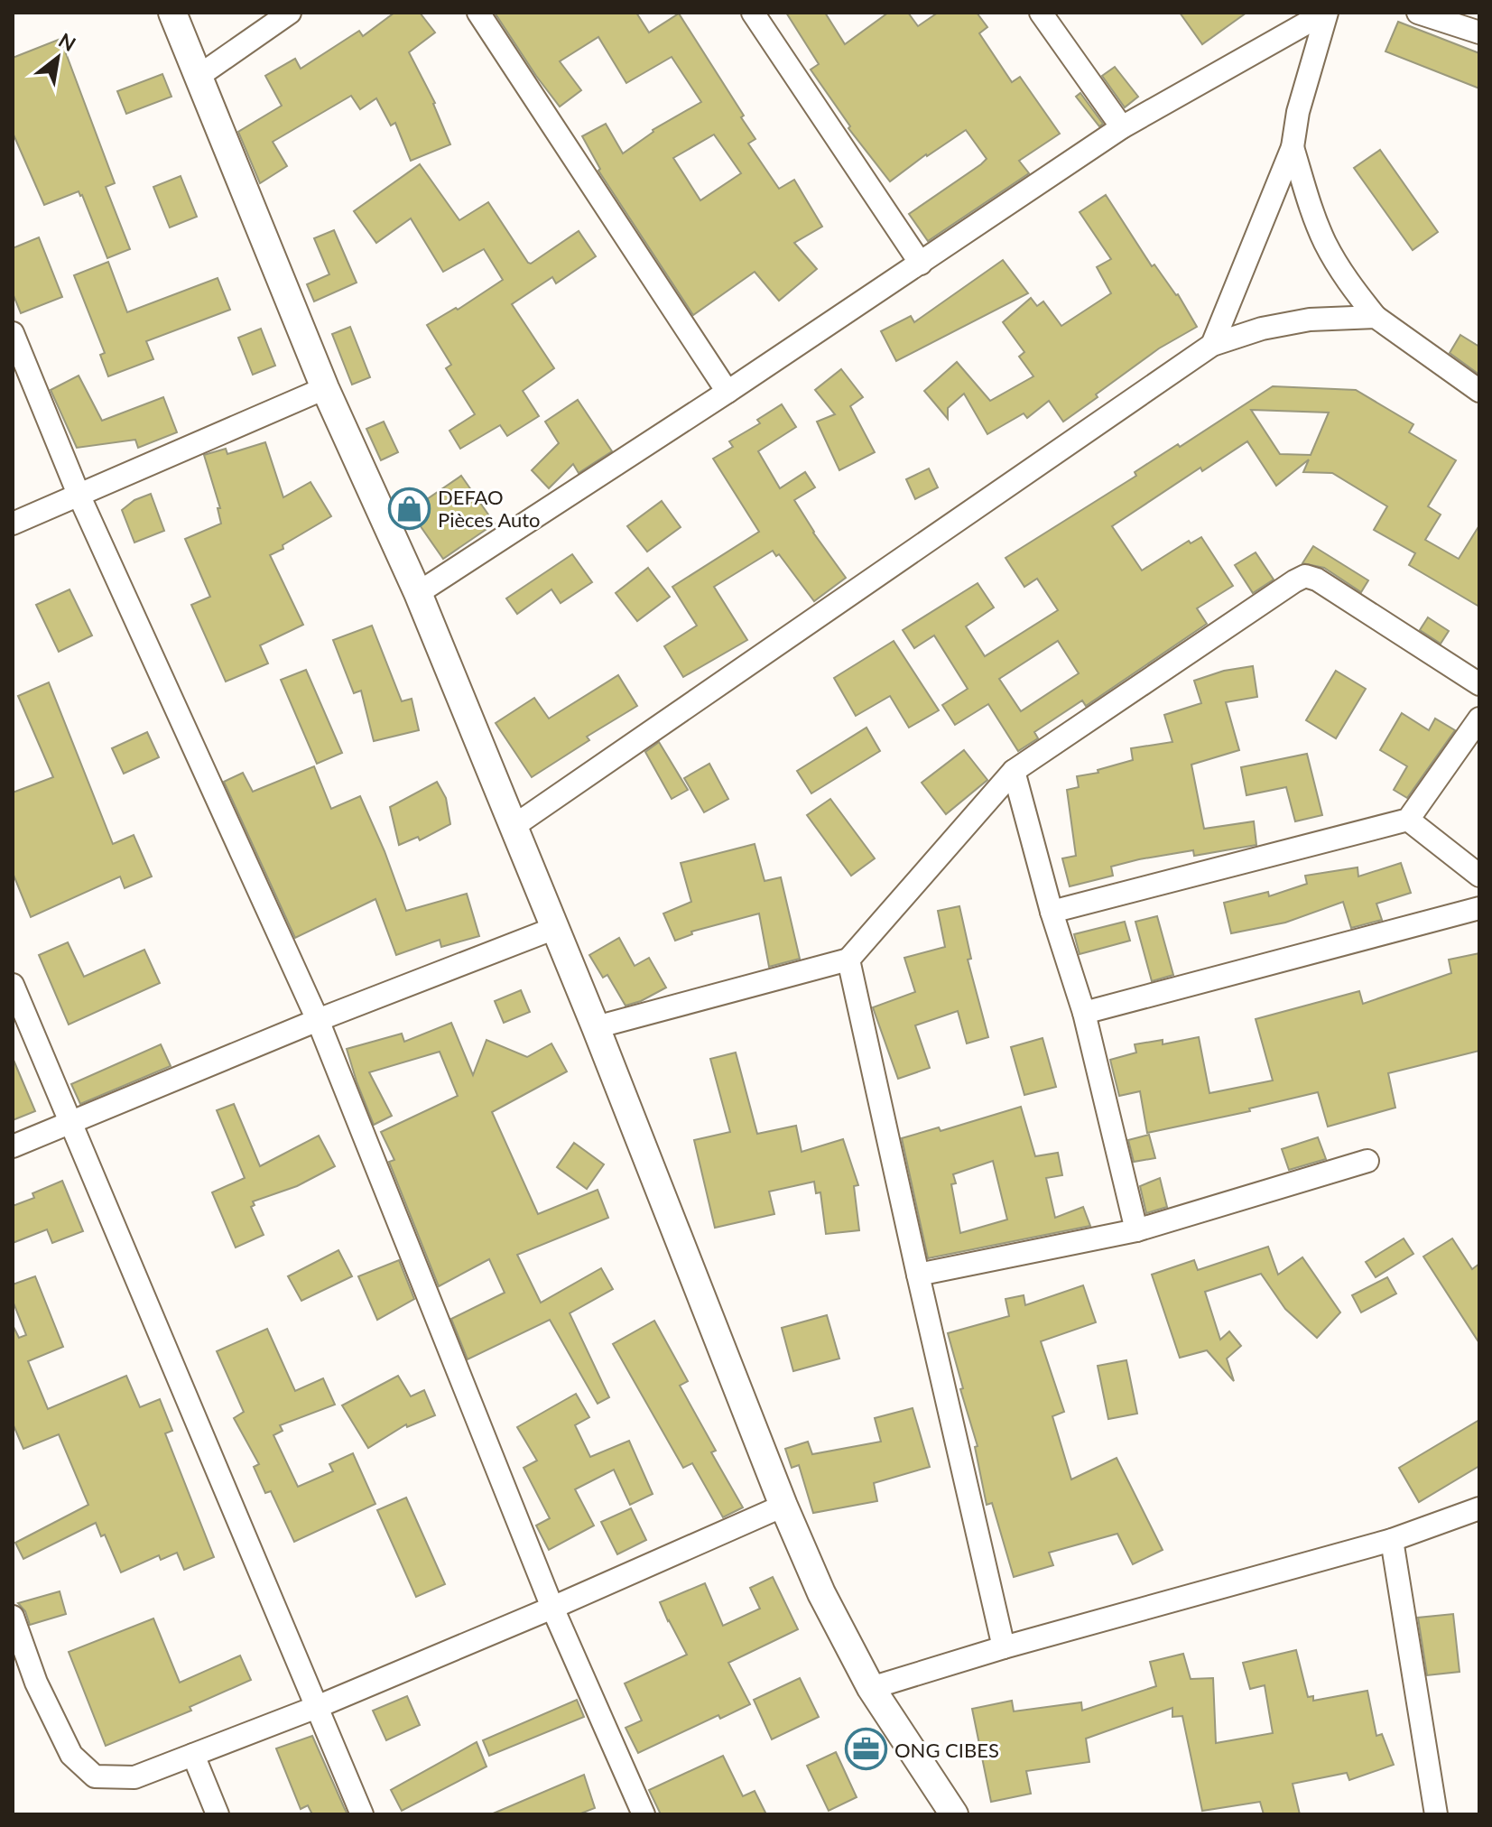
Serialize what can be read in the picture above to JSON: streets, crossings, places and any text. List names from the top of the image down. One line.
{"places":{"shop":["DEFAO Pièces Auto"],"office":["ONG CIBES"]},"north":"top right"}
